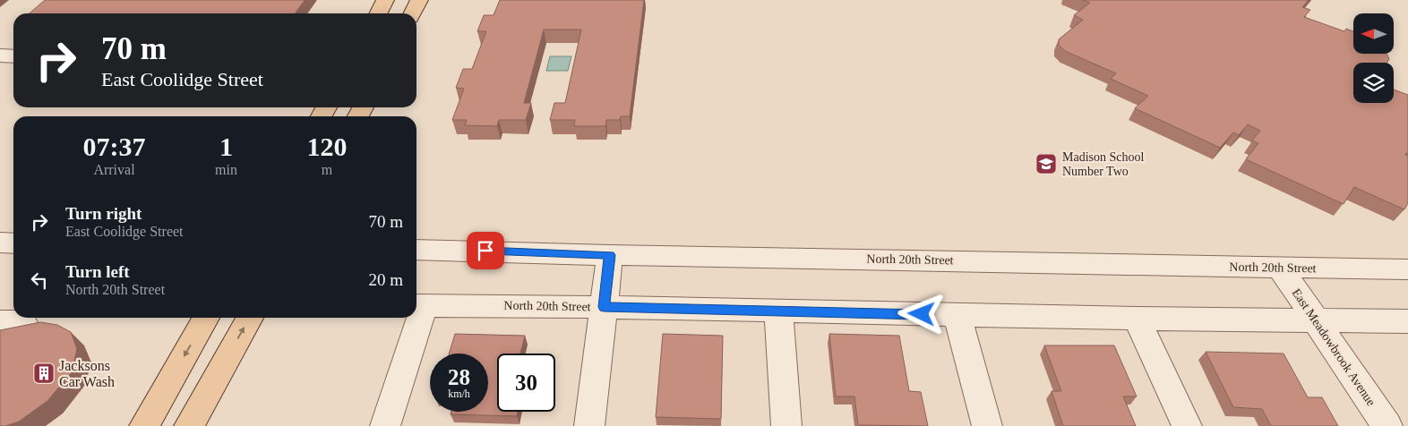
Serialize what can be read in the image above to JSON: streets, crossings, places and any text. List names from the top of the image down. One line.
{"streets":{"street":["North 20th Street","East Meadowbrook Avenue"]},"crossings":[["North 20th Street","East Meadowbrook Avenue"]],"places":{"school or university":["Madison School Number Two"],"building":["Jacksons Car Wash"]},"north":"left","page":{"turn":["70 m","East Coolidge Street"],"eta":["07:37","Arrival","1","min","120","m"],"list":[{"name":"Turn right","note":"East Coolidge Street","value":"70 m"},{"name":"Turn left","note":"North 20th Street","value":"20 m"}],"speed":"28 km/h","limit":"30"}}
